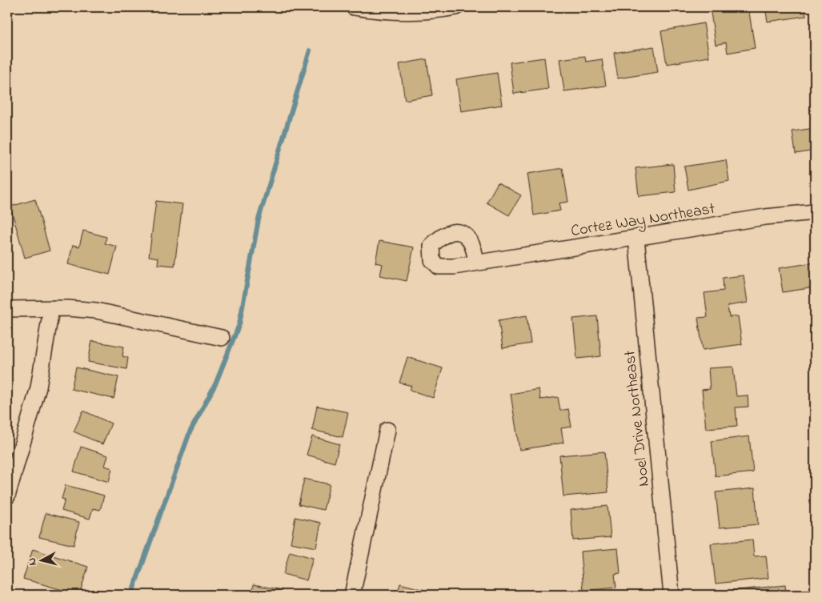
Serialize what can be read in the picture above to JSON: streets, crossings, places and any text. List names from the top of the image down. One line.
{"streets":{"street":["Cortez Way Northeast","Noel Drive Northeast"]},"crossings":[["Cortez Way Northeast","Noel Drive Northeast"]],"north":"left"}
